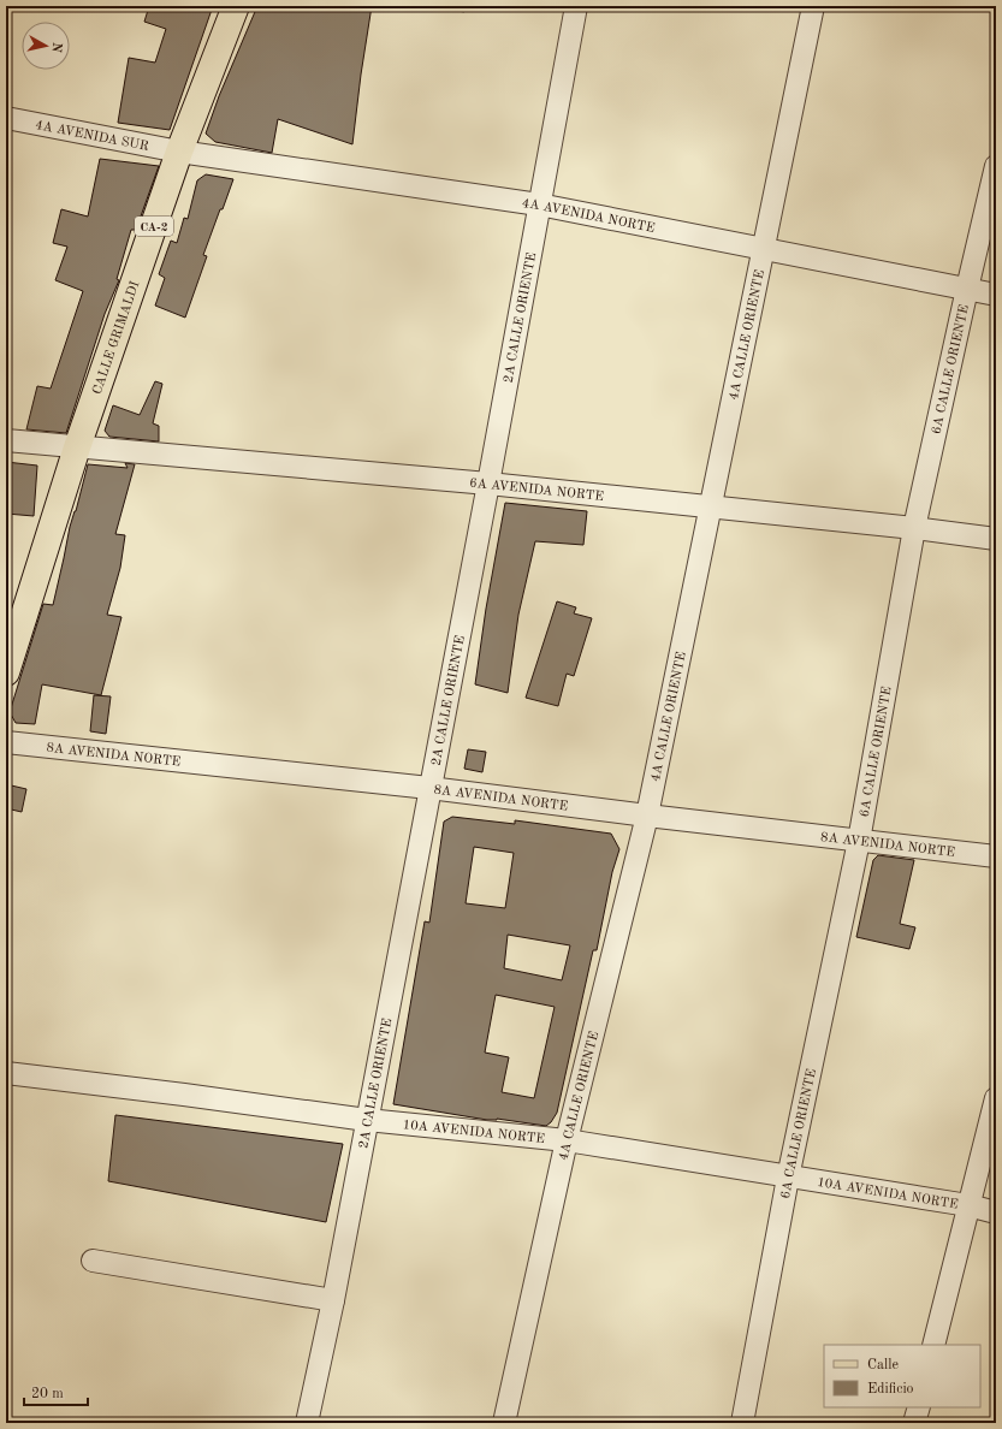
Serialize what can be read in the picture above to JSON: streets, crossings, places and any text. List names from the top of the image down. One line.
{"streets":{"main road":["CA-2","CALLE GRIMALDI"],"street":["4A AVENIDA SUR","4A AVENIDA NORTE","2A CALLE ORIENTE","4A CALLE ORIENTE","6A CALLE ORIENTE","6A AVENIDA NORTE","8A AVENIDA NORTE","10A AVENIDA NORTE"]},"crossings":[["4A AVENIDA SUR","4A AVENIDA NORTE"],["4A AVENIDA SUR","CALLE GRIMALDI"],["4A AVENIDA NORTE","2A CALLE ORIENTE"],["4A AVENIDA NORTE","4A CALLE ORIENTE"],["4A AVENIDA NORTE","CALLE GRIMALDI"],["4A AVENIDA NORTE","6A CALLE ORIENTE"],["2A CALLE ORIENTE","6A AVENIDA NORTE"],["2A CALLE ORIENTE","8A AVENIDA NORTE"],["2A CALLE ORIENTE","10A AVENIDA NORTE"],["4A CALLE ORIENTE","6A AVENIDA NORTE"],["4A CALLE ORIENTE","8A AVENIDA NORTE"],["4A CALLE ORIENTE","10A AVENIDA NORTE"],["CALLE GRIMALDI","6A AVENIDA NORTE"],["6A CALLE ORIENTE","6A AVENIDA NORTE"],["6A CALLE ORIENTE","8A AVENIDA NORTE"],["6A CALLE ORIENTE","10A AVENIDA NORTE"]],"legend":["Calle","Edificio"],"scale_bar":"20 m","north":"right"}
